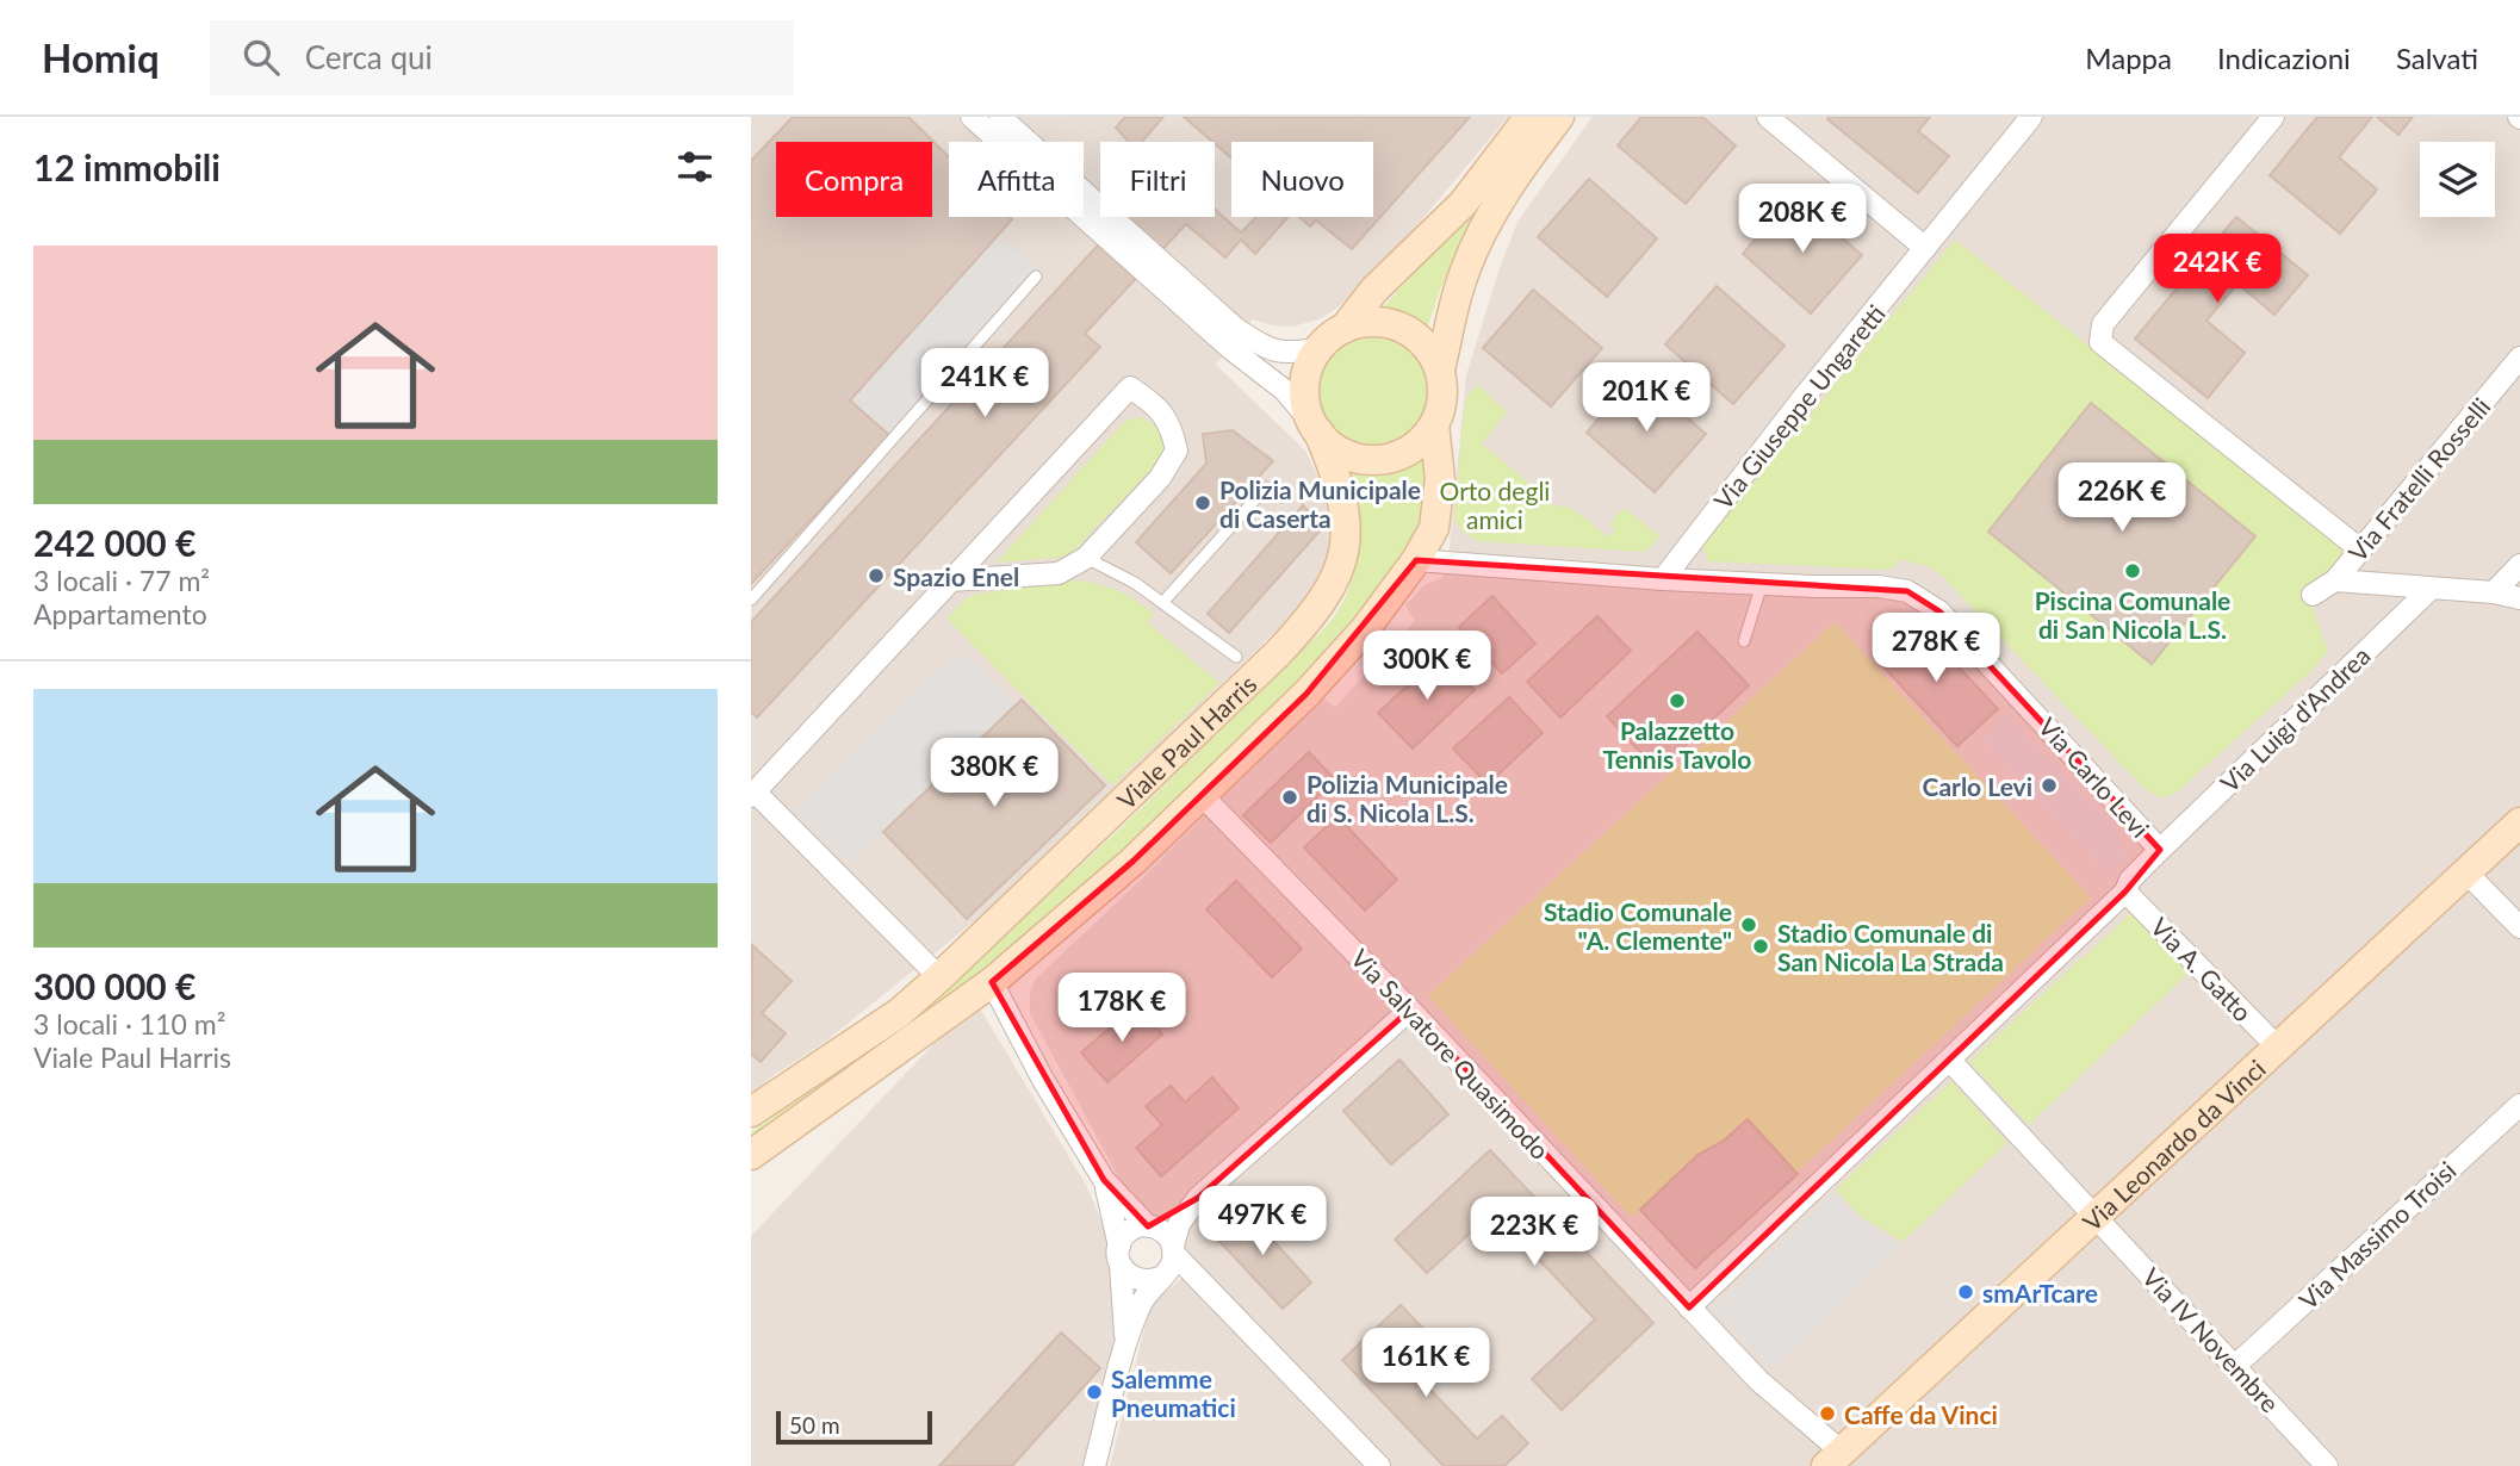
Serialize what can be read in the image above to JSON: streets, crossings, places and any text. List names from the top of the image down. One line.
{"streets":{"street":["Via Giuseppe Ungaretti","Via Fratelli Rosselli","Via Luigi d'Andrea","Viale Paul Harris","Via Carlo Levi","Via A. Gatto","Via Salvatore Quasimodo","Via Leonardo da Vinci","Via Massimo Troisi","Via IV Novembre"]},"crossings":[["Via Giuseppe Ungaretti","Via Carlo Levi"],["Via Luigi d'Andrea","Via Carlo Levi"],["Viale Paul Harris","Via Carlo Levi"],["Viale Paul Harris","Via Salvatore Quasimodo"],["Via Carlo Levi","Via A. Gatto"],["Via Carlo Levi","Via Salvatore Quasimodo"],["Via Carlo Levi","Via IV Novembre"],["Via A. Gatto","Via Leonardo da Vinci"],["Via Salvatore Quasimodo","Via Leonardo da Vinci"],["Via Leonardo da Vinci","Via IV Novembre"],["Via Massimo Troisi","Via IV Novembre"]],"parks":["Orto degli amici"],"places":["Polizia Municipale di Caserta","Piscina Comunale di San Nicola L.S.","Spazio Enel","Palazzetto Tennis Tavolo","Carlo Levi","Polizia Municipale di S. Nicola L.S.","Stadio Comunale \"A. Clemente\"","Stadio Comunale di San Nicola La Strada","smArTcare","Salemme Pneumatici","Caffe da Vinci"],"scale_bar":"50 m","page":{"header":"Homiq","search":"Cerca qui","nav":["Mappa","Indicazioni","Salvati"],"heading":"12 immobili","chip":["Compra","Affitta","Filtri","Nuovo"],"price":["208K €","242K €","241K €","201K €","226K €","278K €","300K €","380K €","178K €","497K €","223K €","161K €"],"list":[{"name":"242 000 €","note":"3 locali · 77 m² · Appartamento"},{"name":"300 000 €","note":"3 locali · 110 m² · Viale Paul Harris"}],"scale":"50 m"}}
